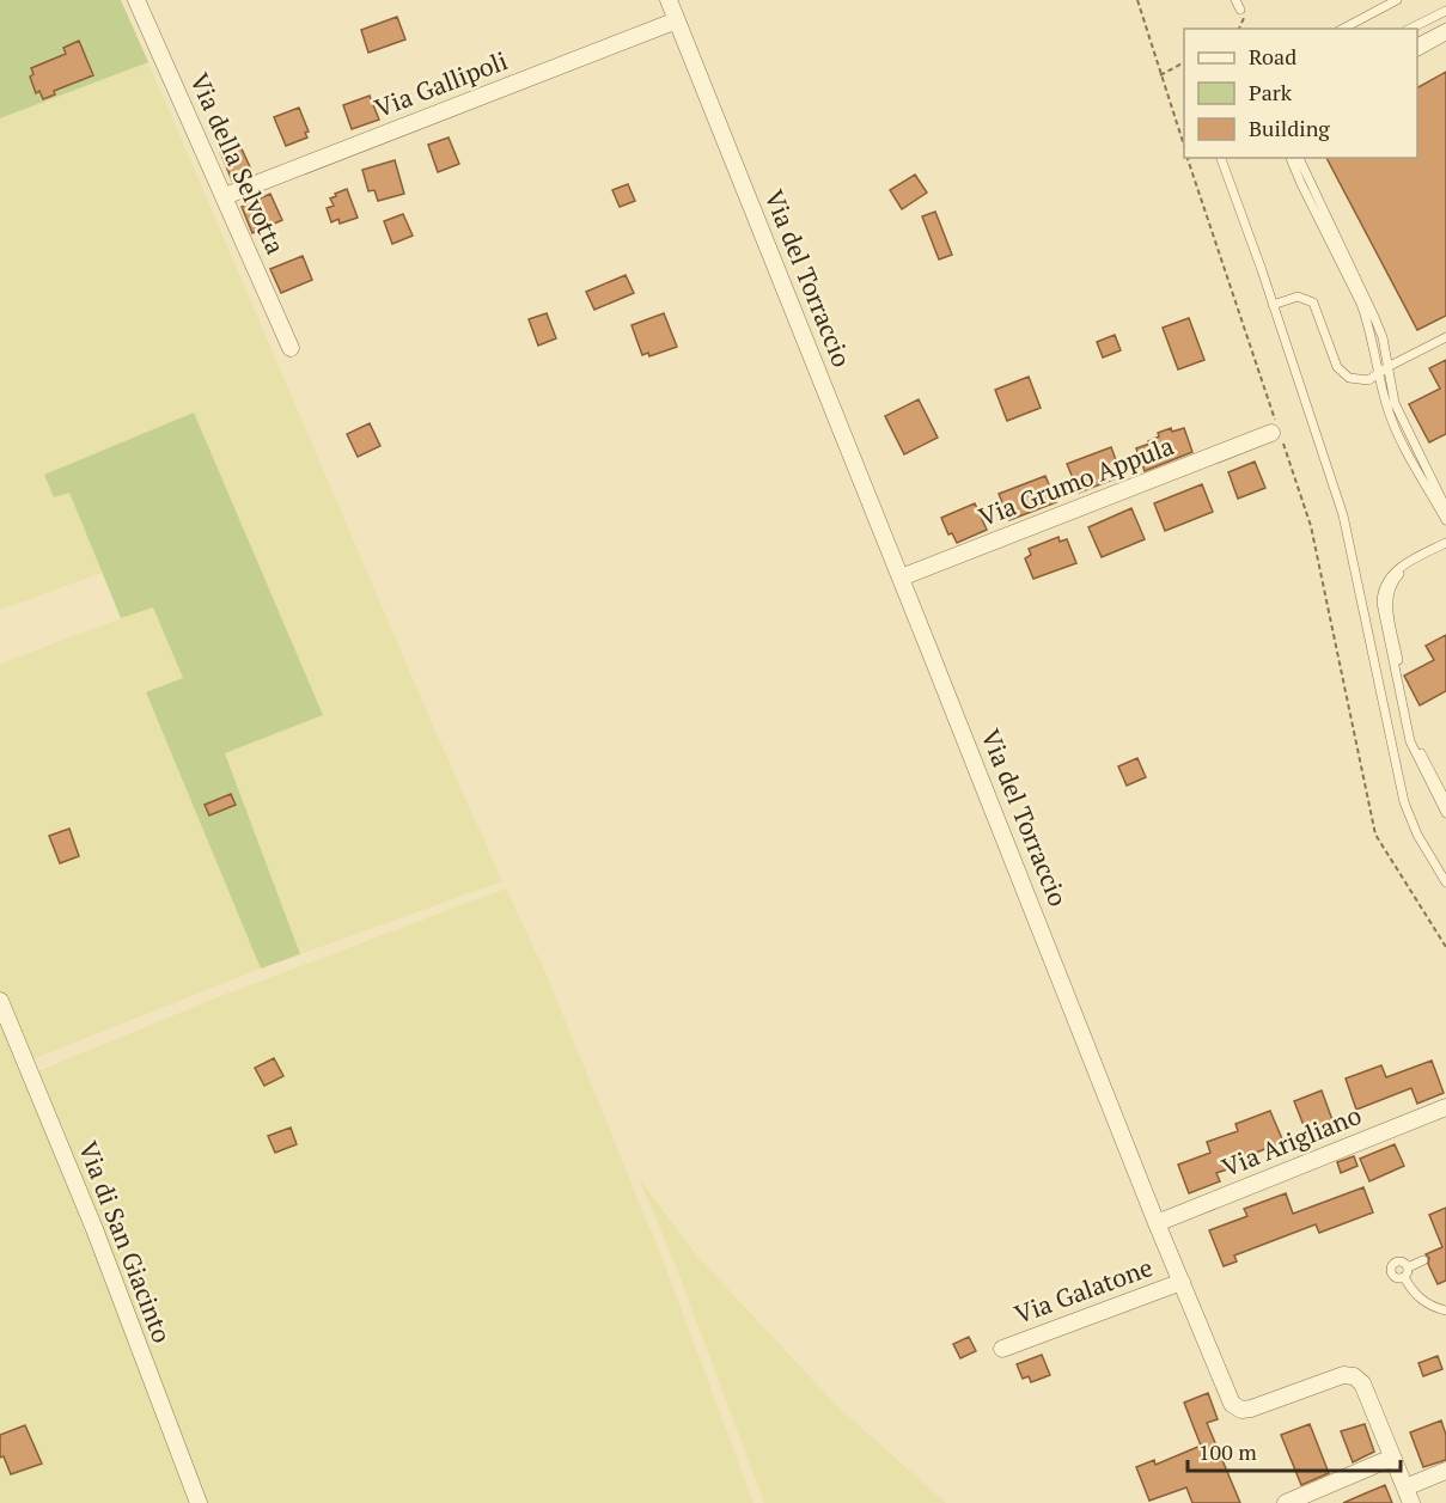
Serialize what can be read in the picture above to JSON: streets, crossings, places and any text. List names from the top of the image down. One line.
{"streets":{"street":["Via Gallipoli","Via della Selvotta","Via del Torraccio","Via Grumo Appula","Via Arigliano","Via di San Giacinto","Via Galatone"]},"crossings":[["Via Gallipoli","Via della Selvotta"],["Via Gallipoli","Via del Torraccio"],["Via del Torraccio","Via Grumo Appula"],["Via del Torraccio","Via Arigliano"],["Via del Torraccio","Via Galatone"]],"legend":["Road","Park","Building"],"scale_bar":"100 m"}
